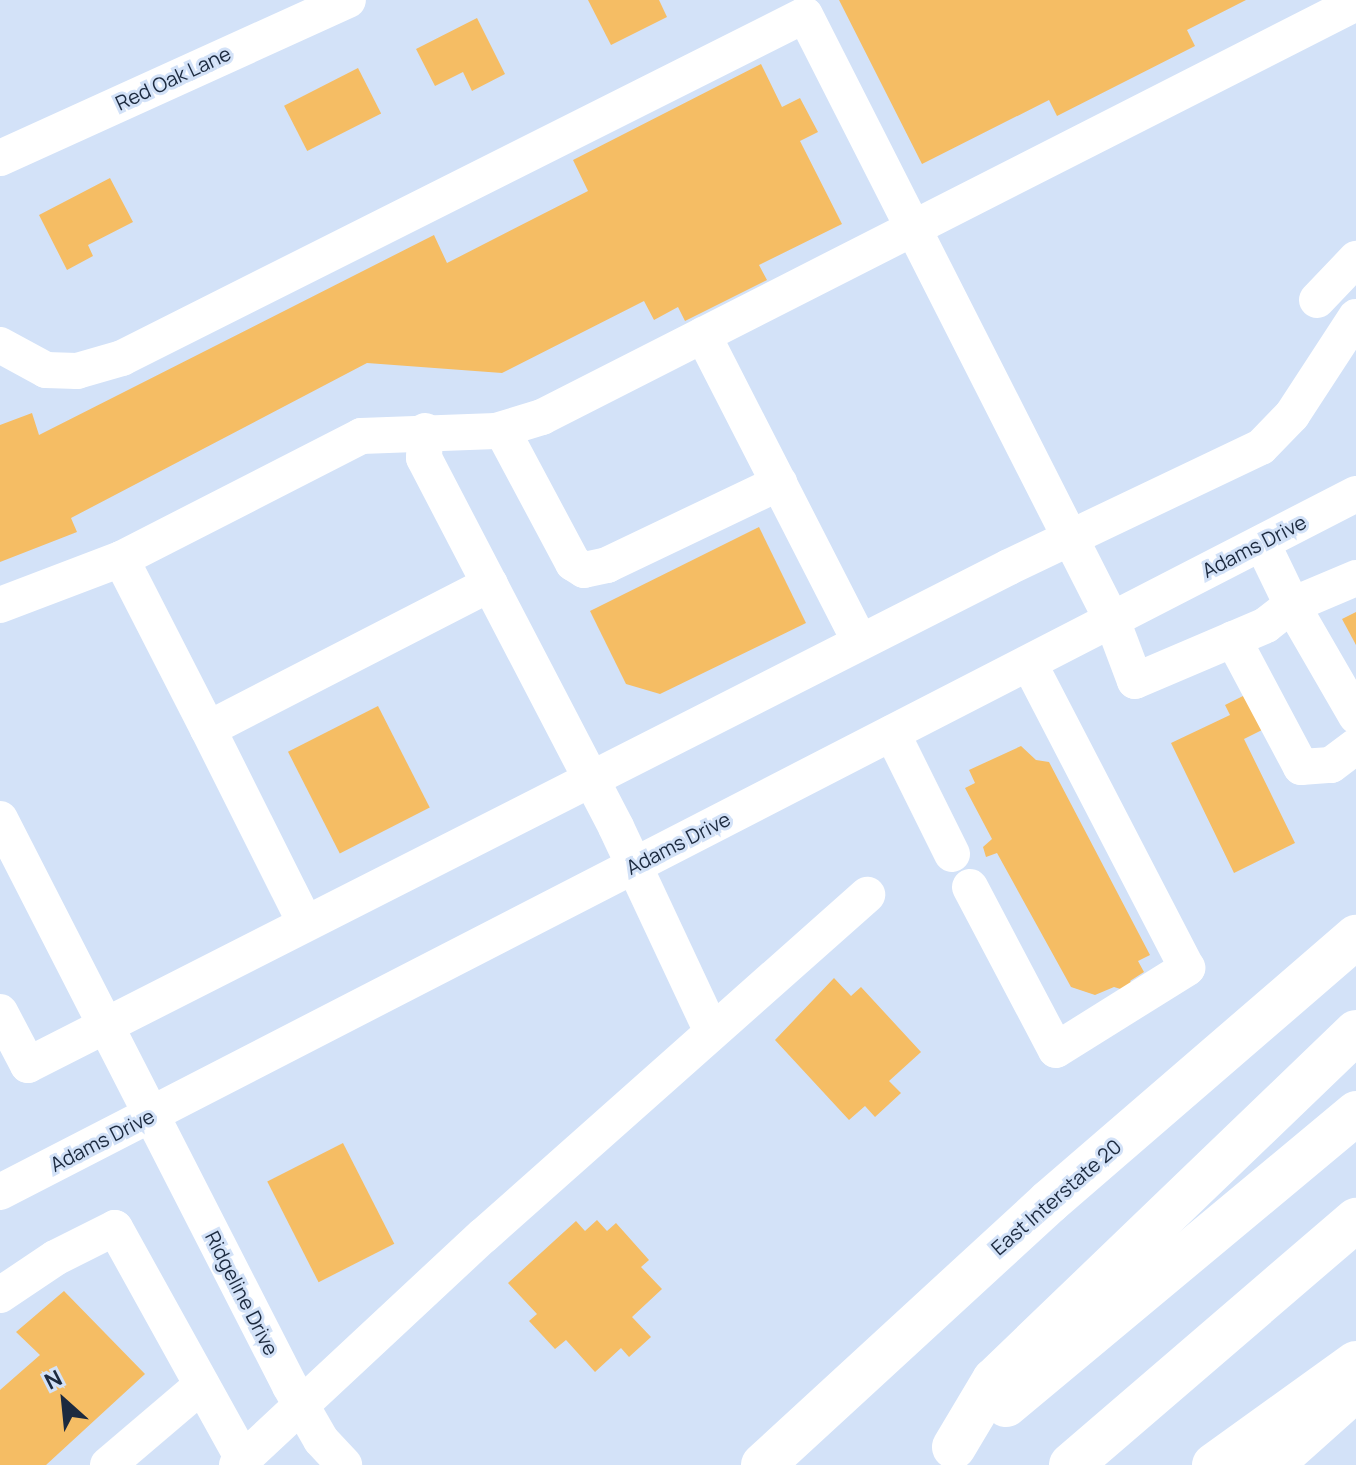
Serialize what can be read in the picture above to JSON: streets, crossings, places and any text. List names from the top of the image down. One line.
{"streets":{"main road":["East Interstate 20"],"street":["Red Oak Lane","Adams Drive","Ridgeline Drive"]},"crossings":[["Adams Drive","Ridgeline Drive"]],"north":"top left"}
